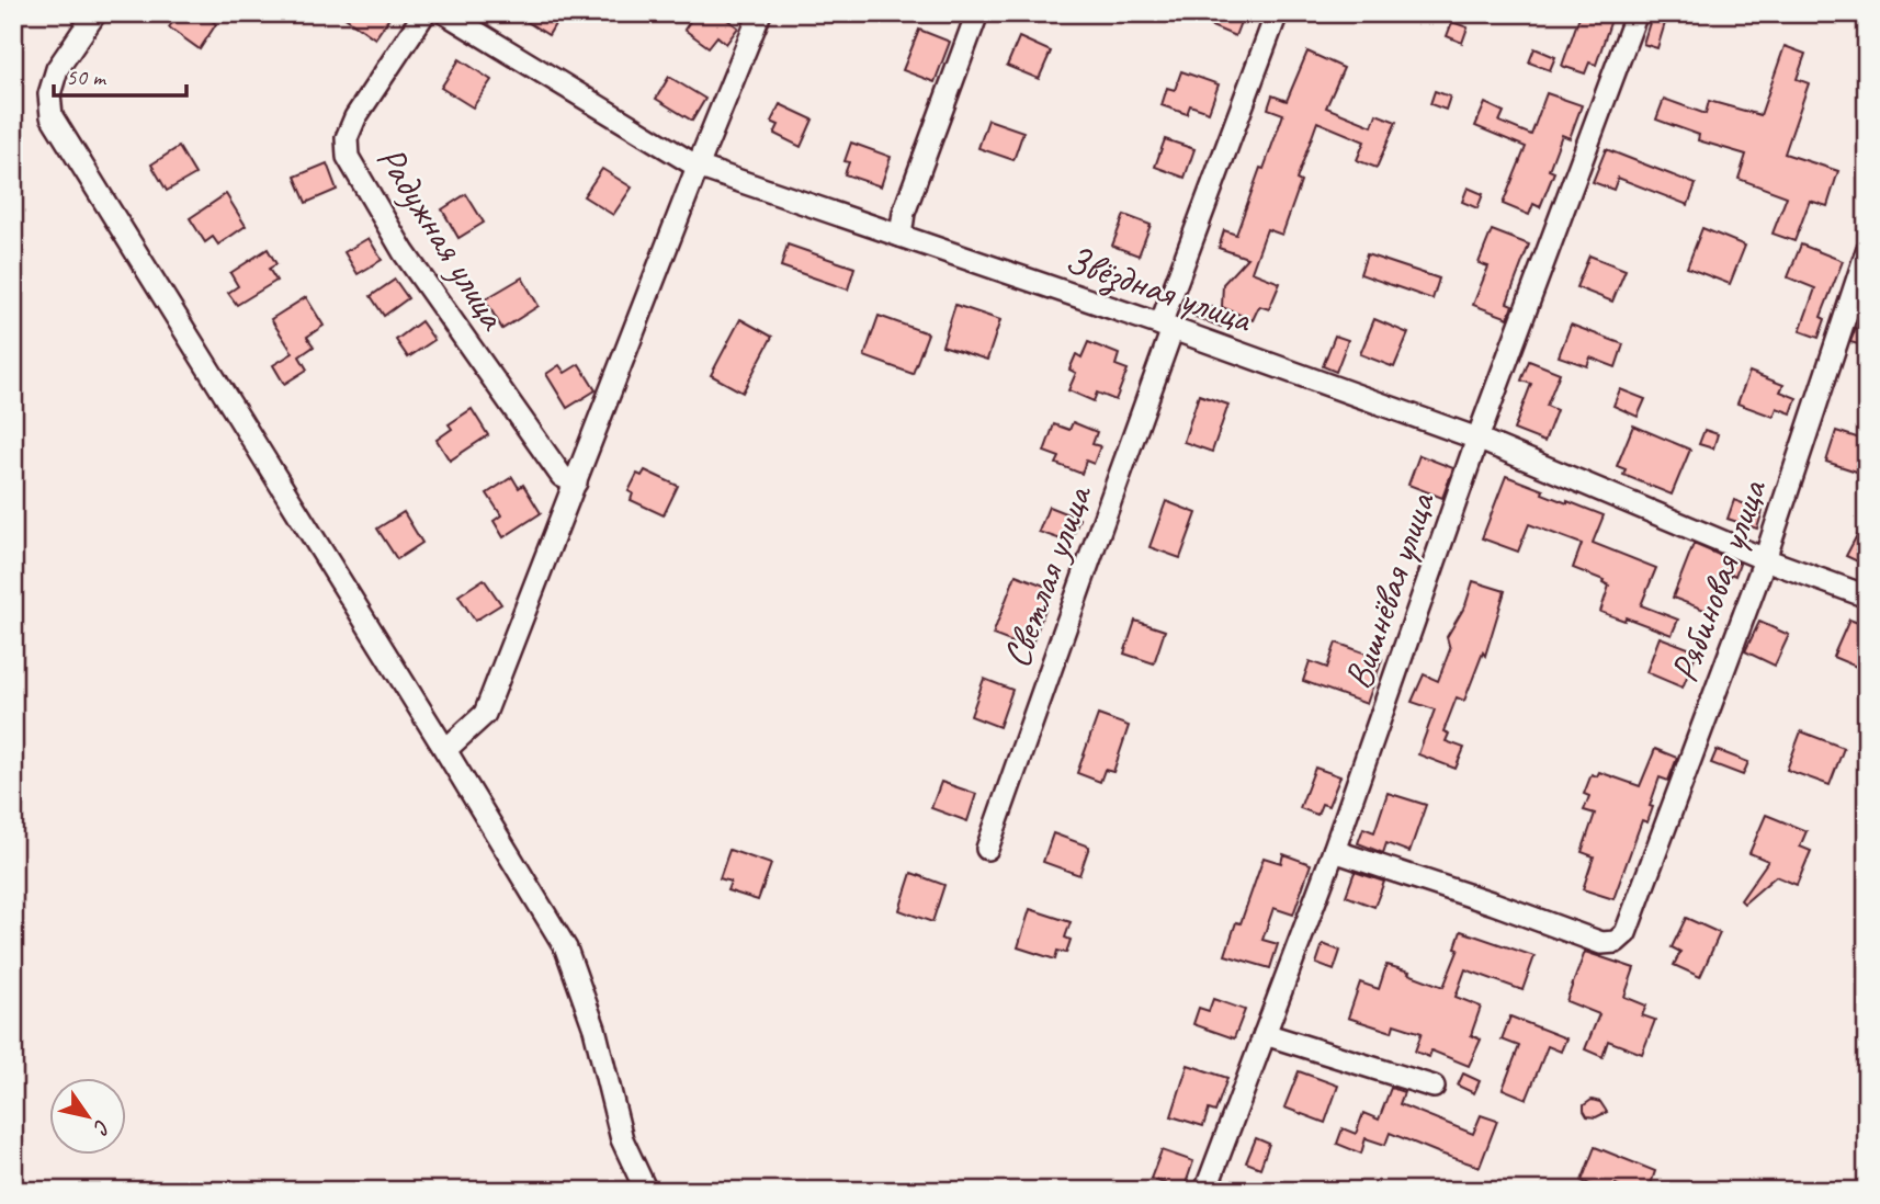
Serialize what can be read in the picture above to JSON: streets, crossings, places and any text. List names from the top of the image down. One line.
{"streets":{"street":["Радужная улица","Звёздная улица","Светлая улица","Рябиновая улица","Вишнёвая улица"]},"crossings":[["Звёздная улица","Светлая улица"],["Звёздная улица","Рябиновая улица"],["Звёздная улица","Вишнёвая улица"],["Рябиновая улица","Вишнёвая улица"]],"scale_bar":"50 m","north":"bottom right"}
